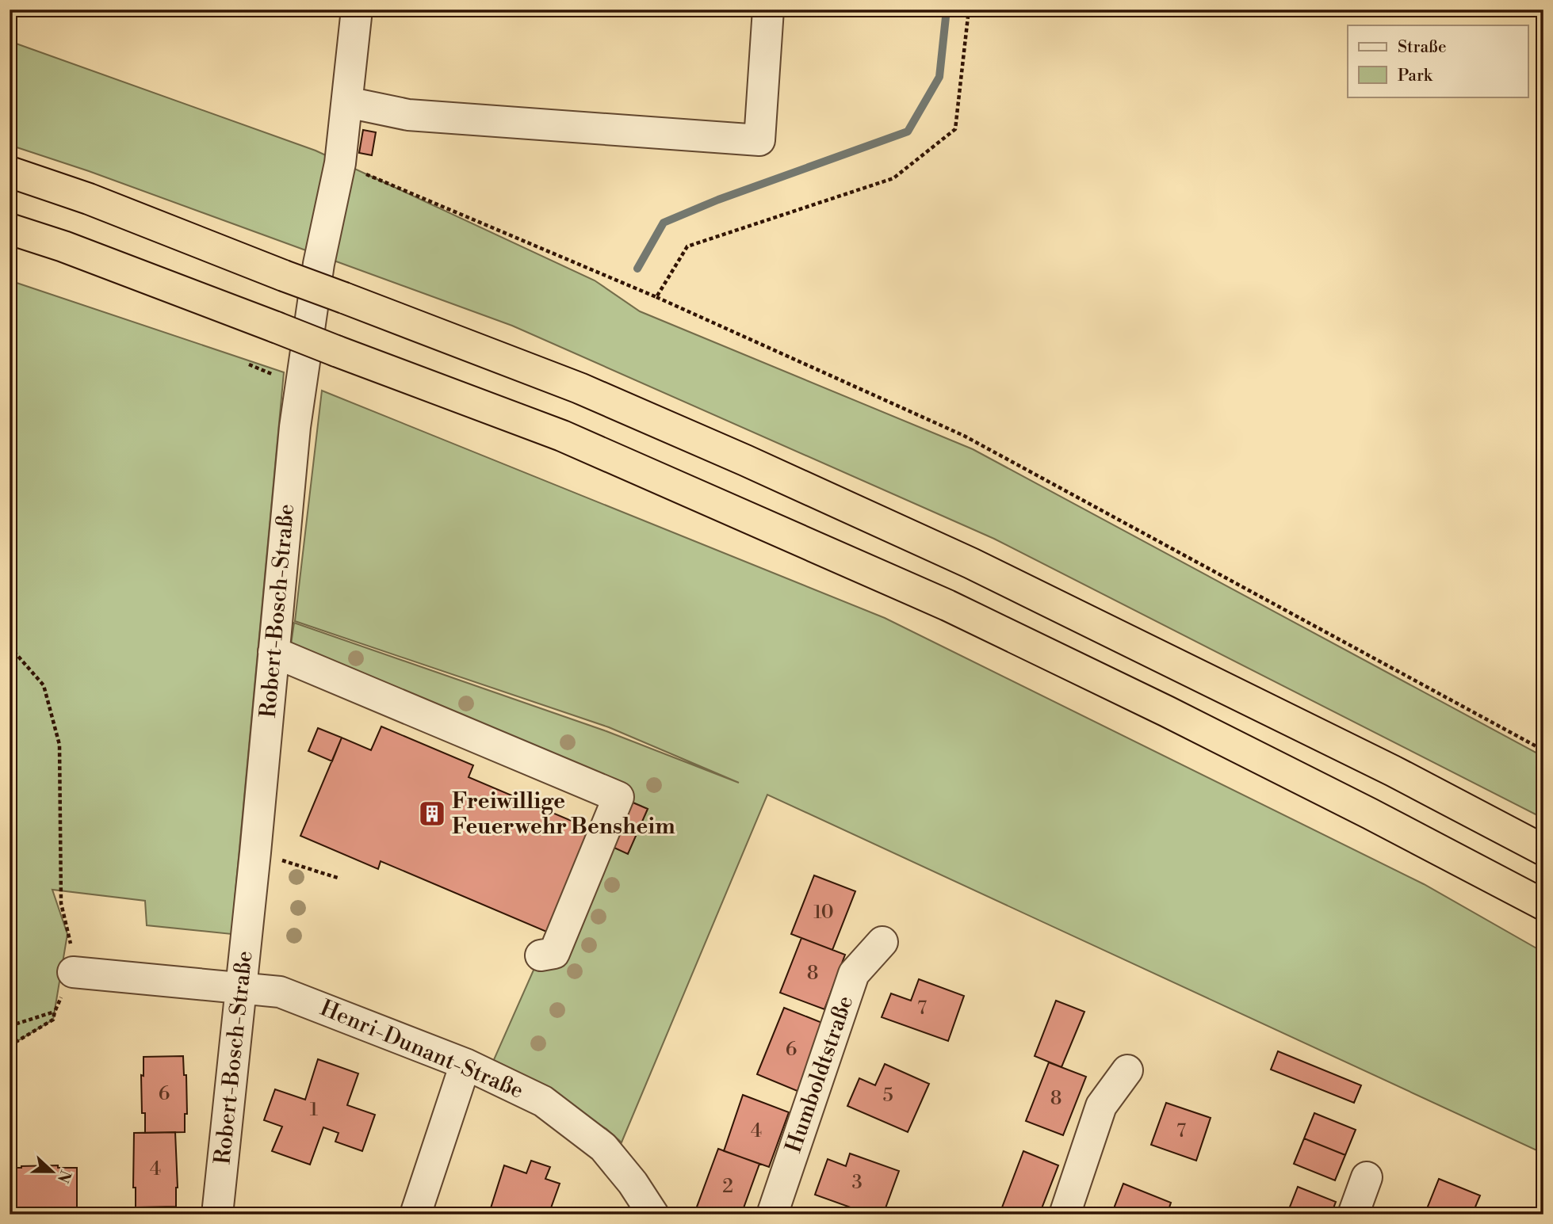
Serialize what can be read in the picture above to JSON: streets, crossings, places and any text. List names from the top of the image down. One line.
{"streets":{"street":["Robert-Bosch-Straße","Henri-Dunant-Straße","Humboldtstraße"]},"crossings":[["Robert-Bosch-Straße","Henri-Dunant-Straße"]],"places":{"building":["Freiwillige Feuerwehr Bensheim"]},"house_numbers":["10","8","7","6","6","5","8","1","4","7","4","3","2"],"legend":["Straße","Park"],"north":"right"}
